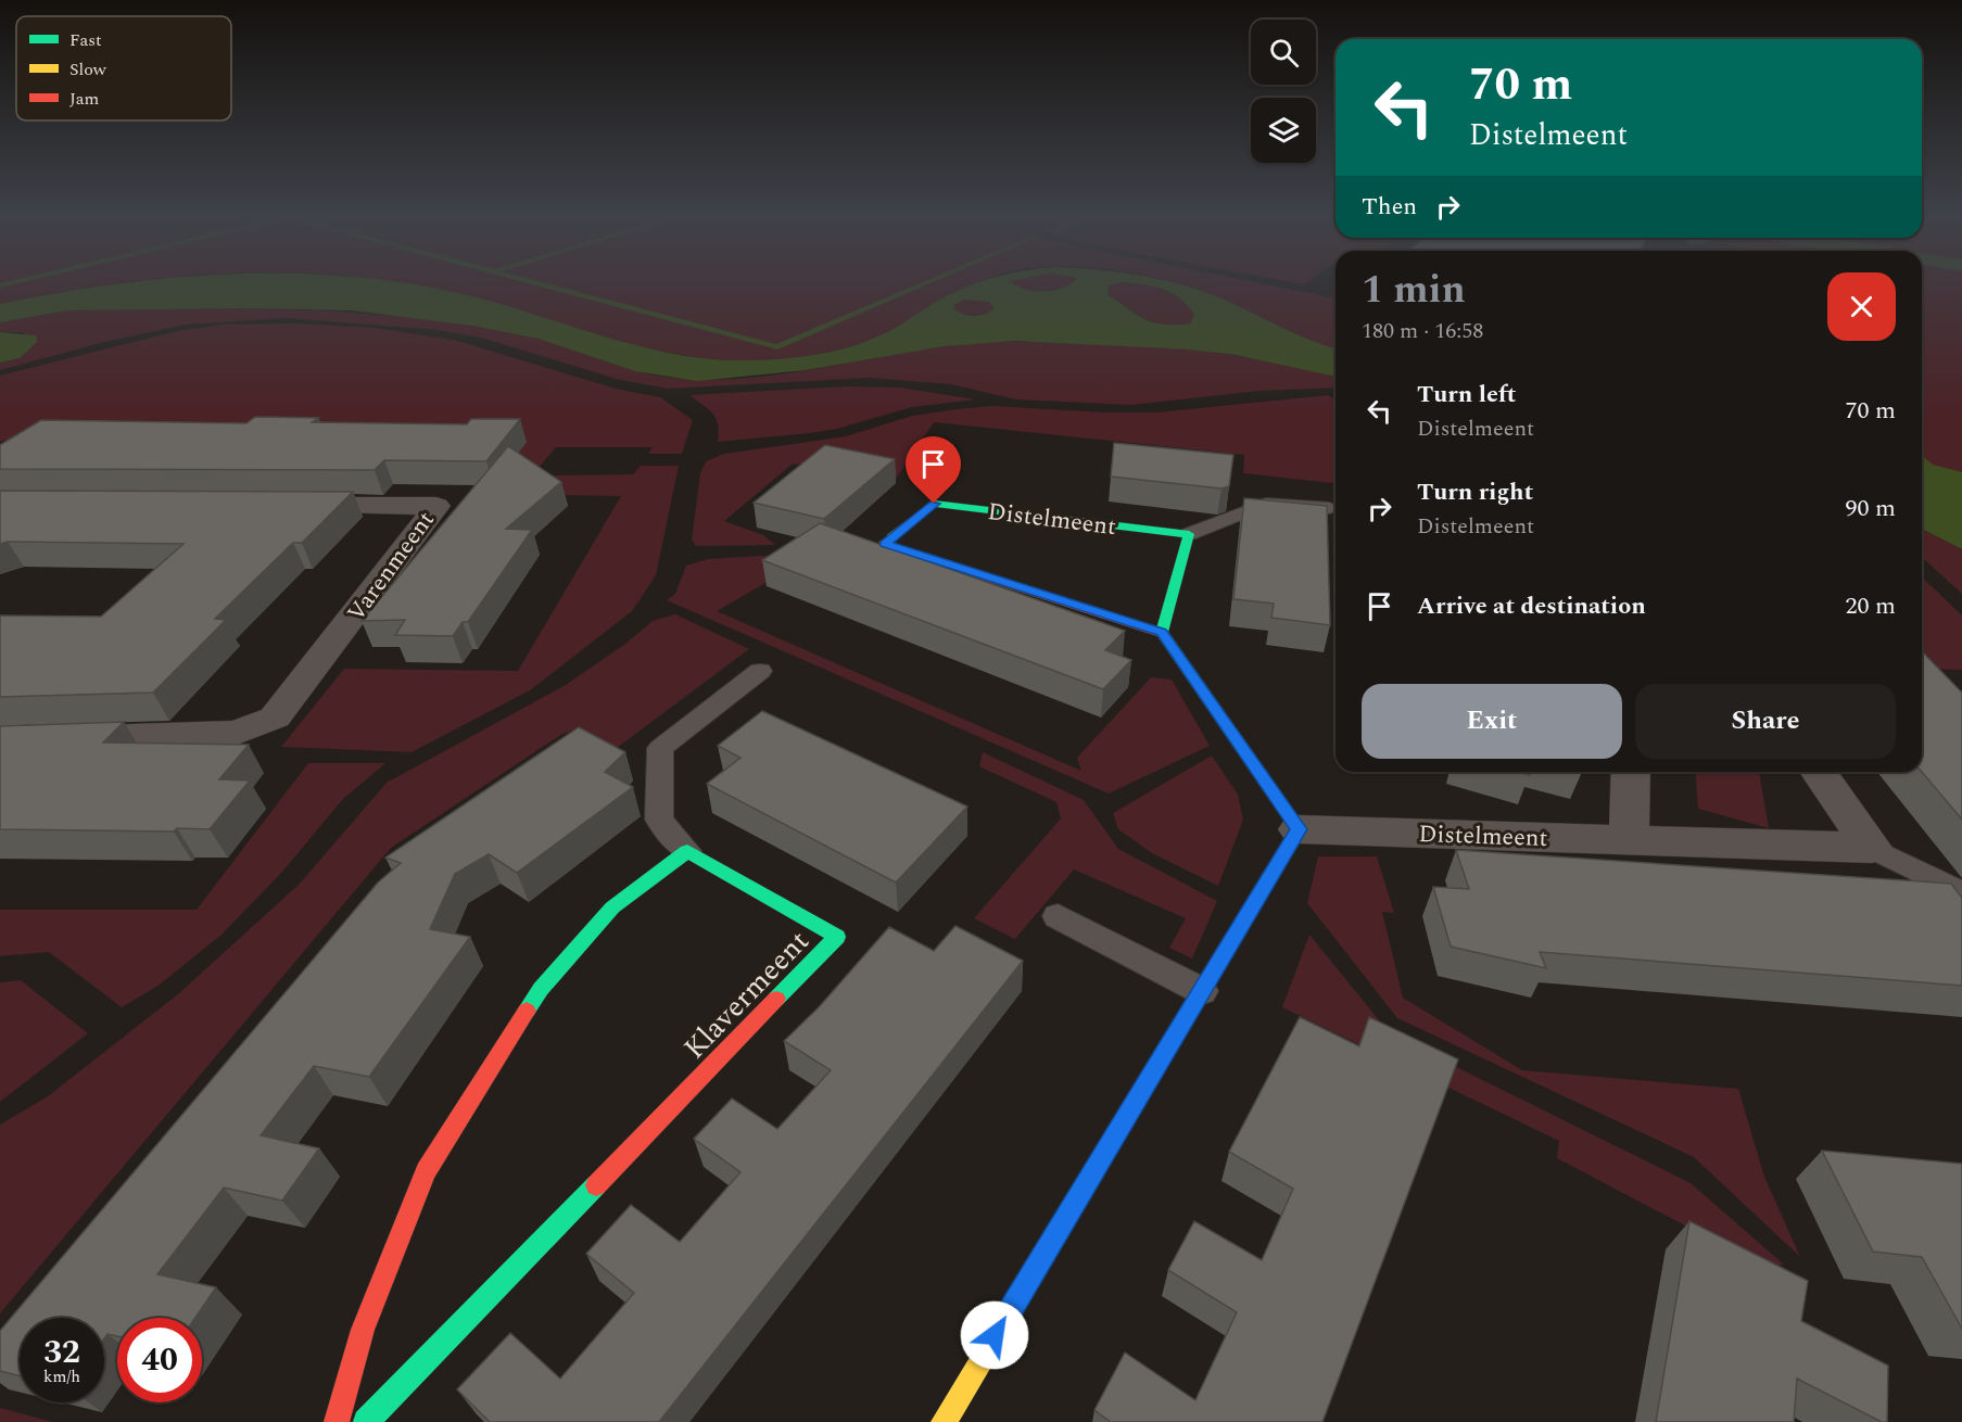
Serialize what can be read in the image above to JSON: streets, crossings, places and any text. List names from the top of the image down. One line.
{"streets":{"street":["Distelmeent","Varenmeent","Klavermeent"]},"legend":["Fast","Slow","Jam"],"page":{"turn":["70 m","Distelmeent"],"then":"Then","heading":["1 min","180 m · 16:58"],"list":[{"name":"Turn left","note":"Distelmeent","value":"70 m"},{"name":"Turn right","note":"Distelmeent","value":"90 m"},{"name":"Arrive at destination","value":"20 m"}],"buttons":["Exit","Share"],"speed":"32 km/h","limit":"40"}}
